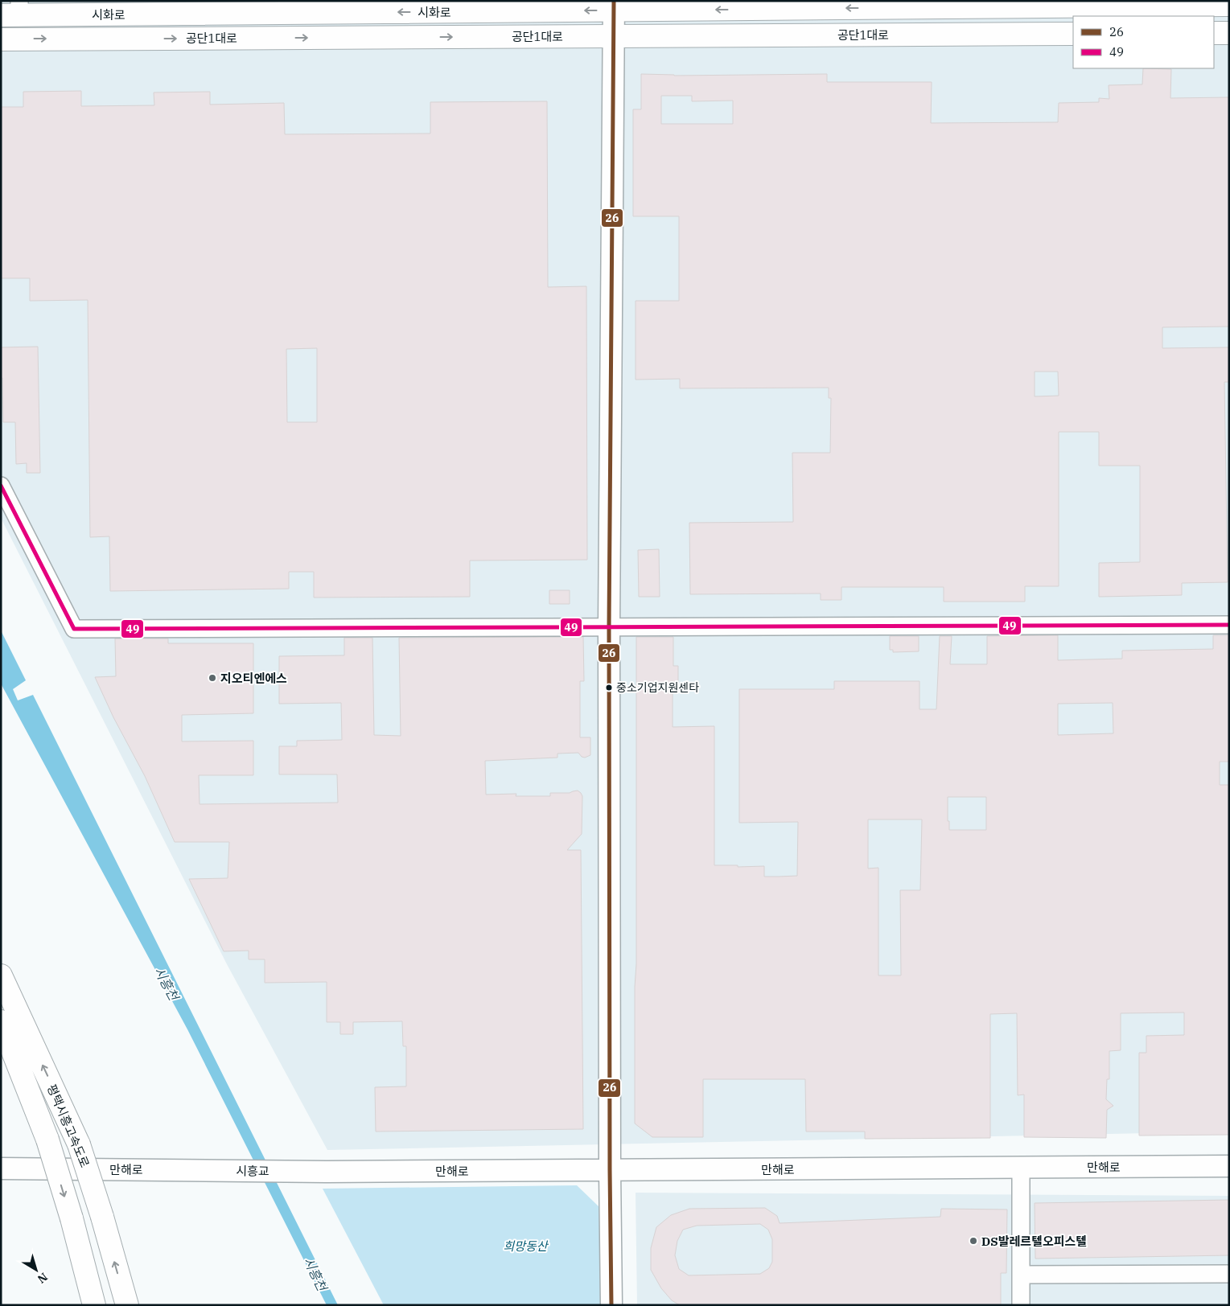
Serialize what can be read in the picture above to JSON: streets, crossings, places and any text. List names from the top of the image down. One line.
{"streets":{"main road":["시화로","공단1대로","평택시흥고속도로"],"street":["만해로","시흥교"]},"crossings":[["만해로","시흥교"]],"one_way":["시화로","공단1대로"],"water":["시흥천"],"parks":["희망동산"],"places":["지오티엔에스","중소기업지원센타","DS발레르텔오피스텔"],"lines":["transit line 26","transit line 49"],"legend":["26","49"],"north":"bottom right"}
